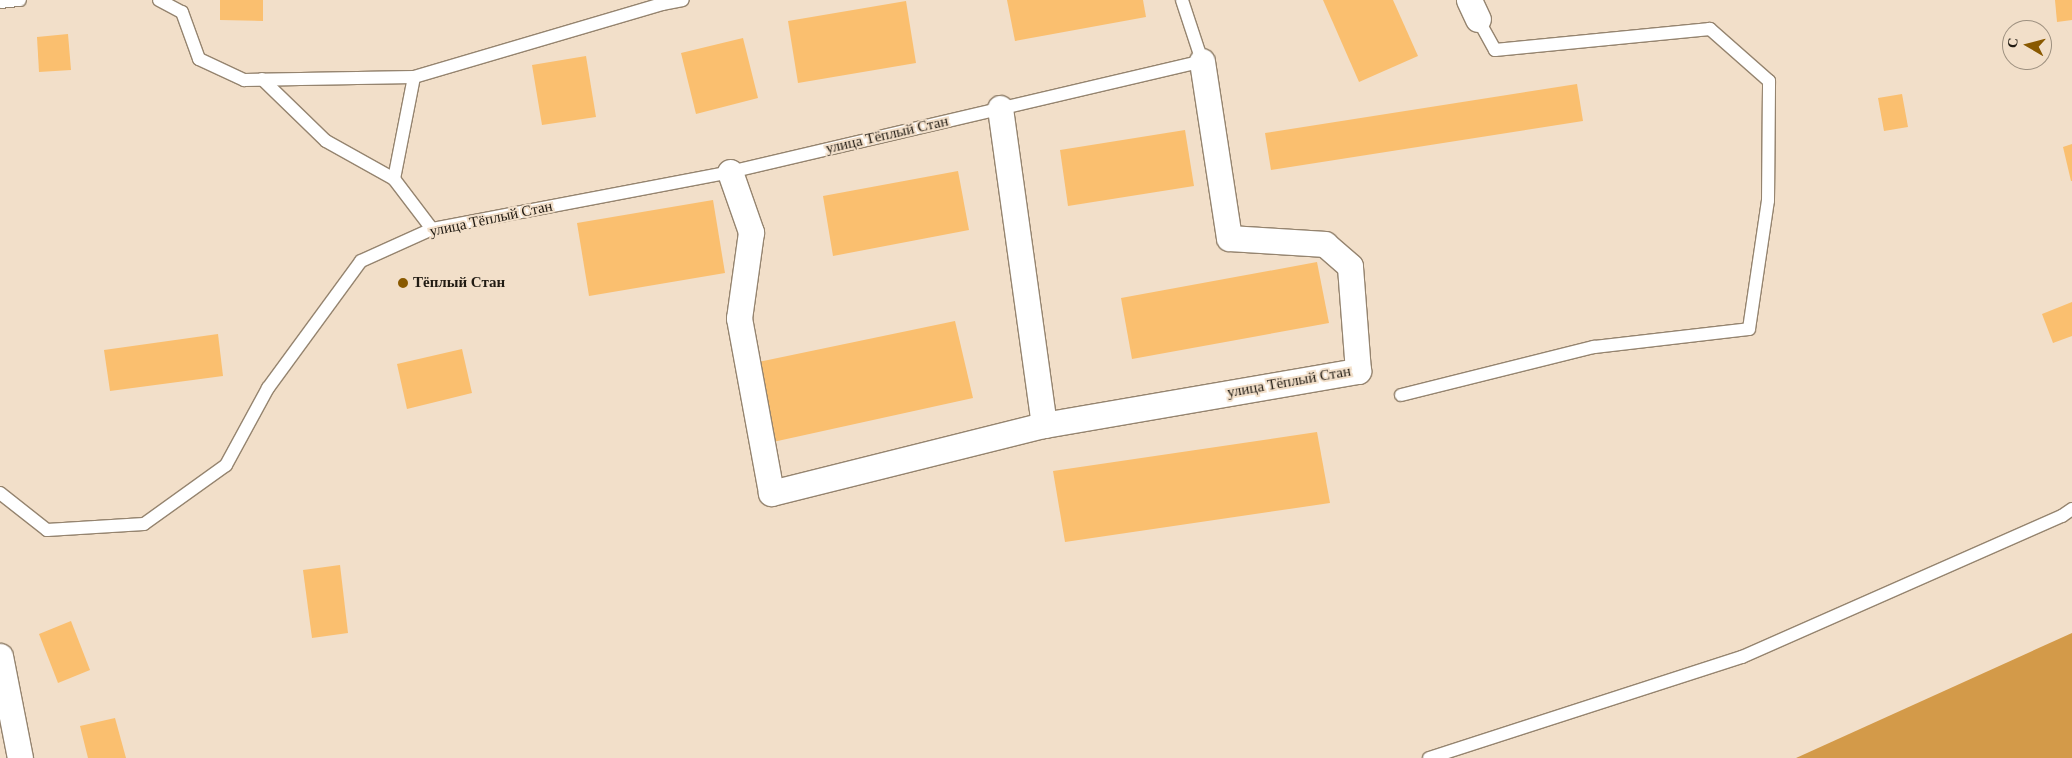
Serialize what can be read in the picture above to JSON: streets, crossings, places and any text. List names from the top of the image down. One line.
{"streets":{"street":["улица Тёплый Стан"]},"places":["Тёплый Стан"],"north":"left"}
